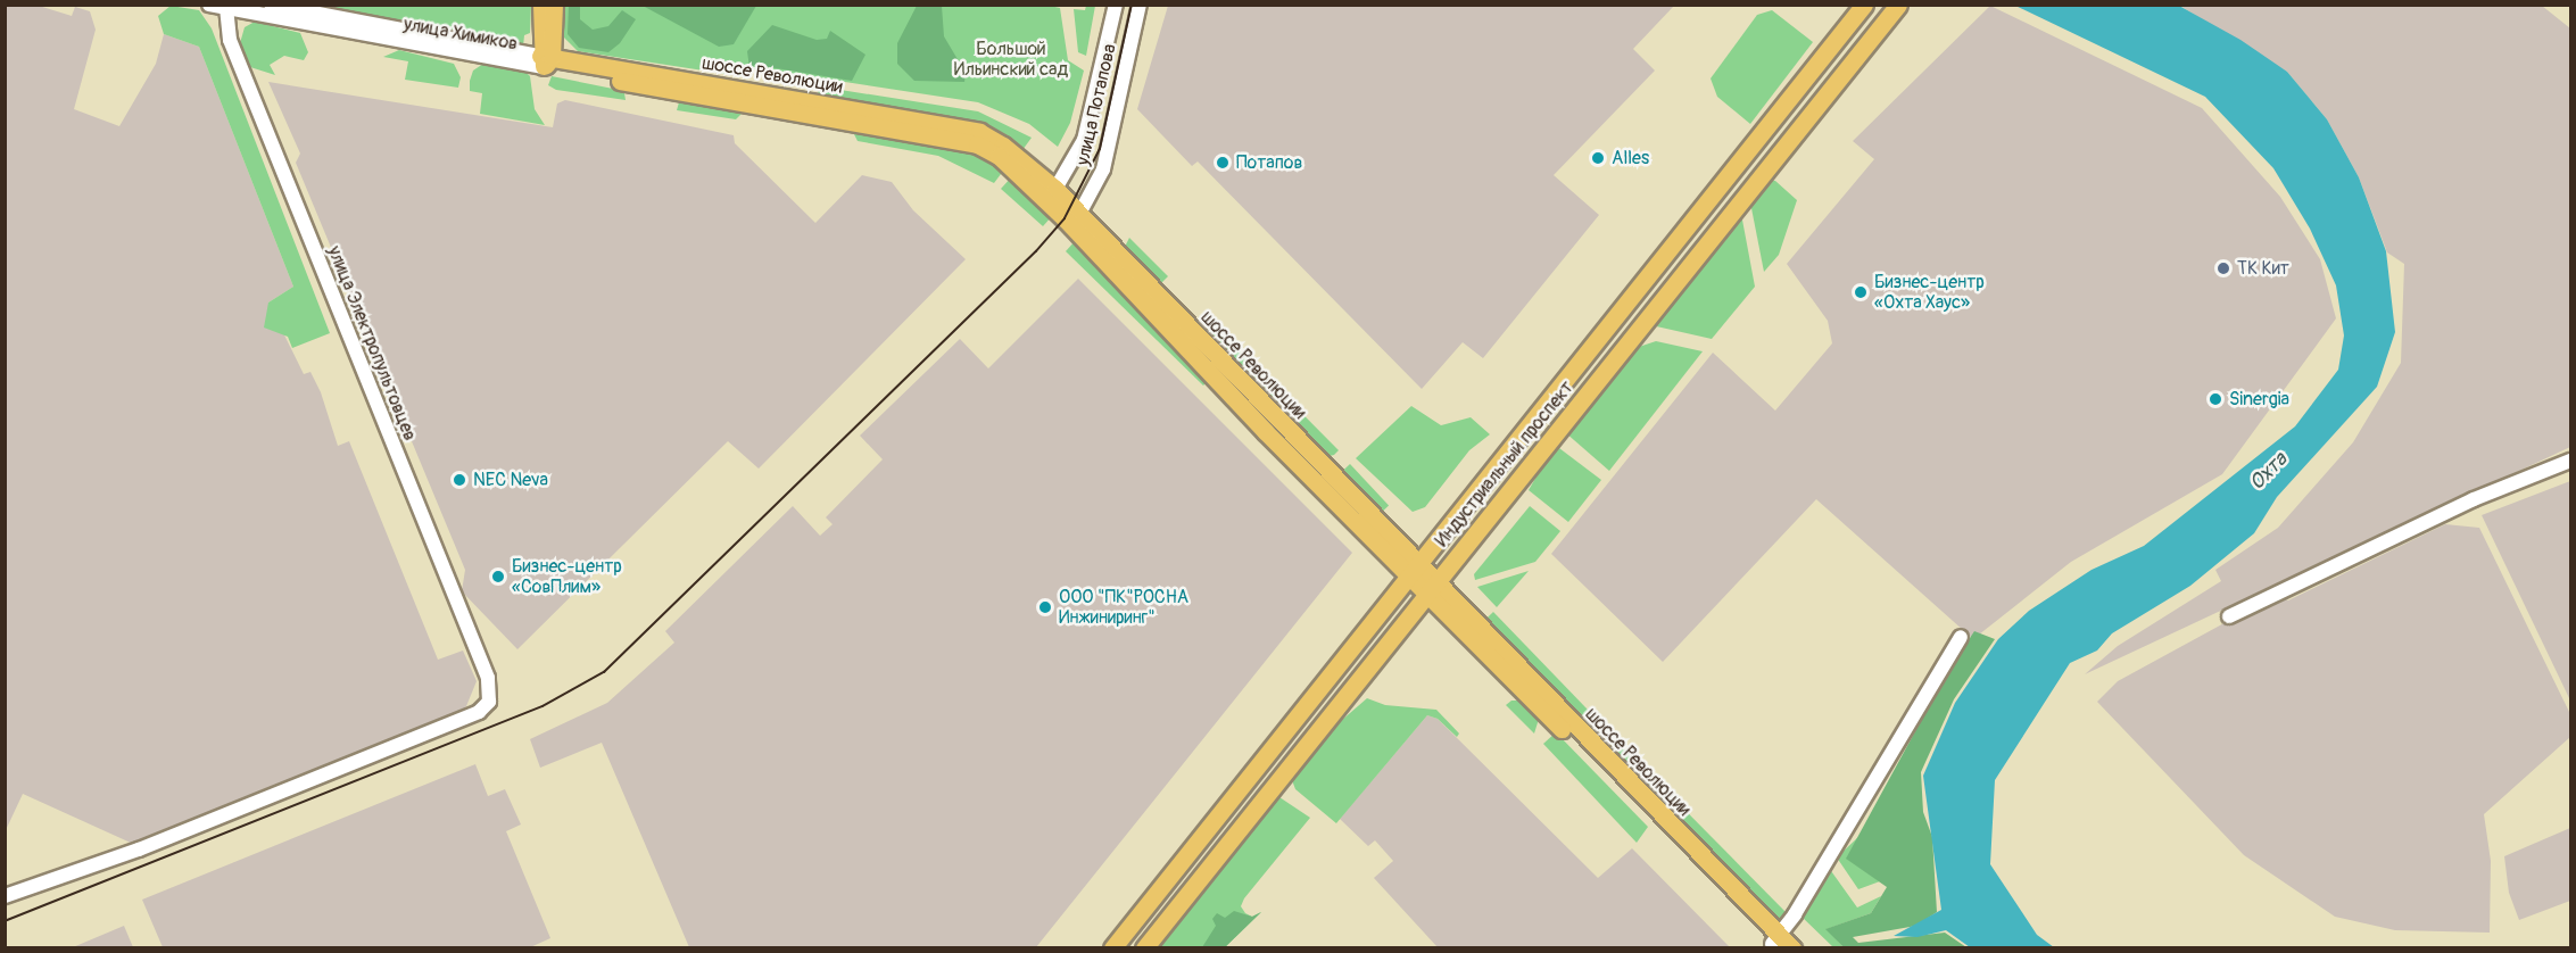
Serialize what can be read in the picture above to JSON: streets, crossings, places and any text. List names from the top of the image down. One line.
{"streets":{"main road":["шоссе Революции","Индустриальный проспект"],"street":["улица Химиков","улица Потапова","улица Электропультовцев"]},"crossings":[["улица Химиков","шоссе Революции"],["улица Химиков","улица Электропультовцев"],["шоссе Революции","улица Потапова"],["шоссе Революции","Индустриальный проспект"]],"water":["Охта"],"parks":["Большой Ильинский сад"],"places":["Alles","Потапов","ТК Кит","Бизнес-центр «Охта Хаус»","Sinergia","NEC Neva","Бизнес-центр «СовПлим»","ООО \"ПК\"РОСНА Инжиниринг\""]}
